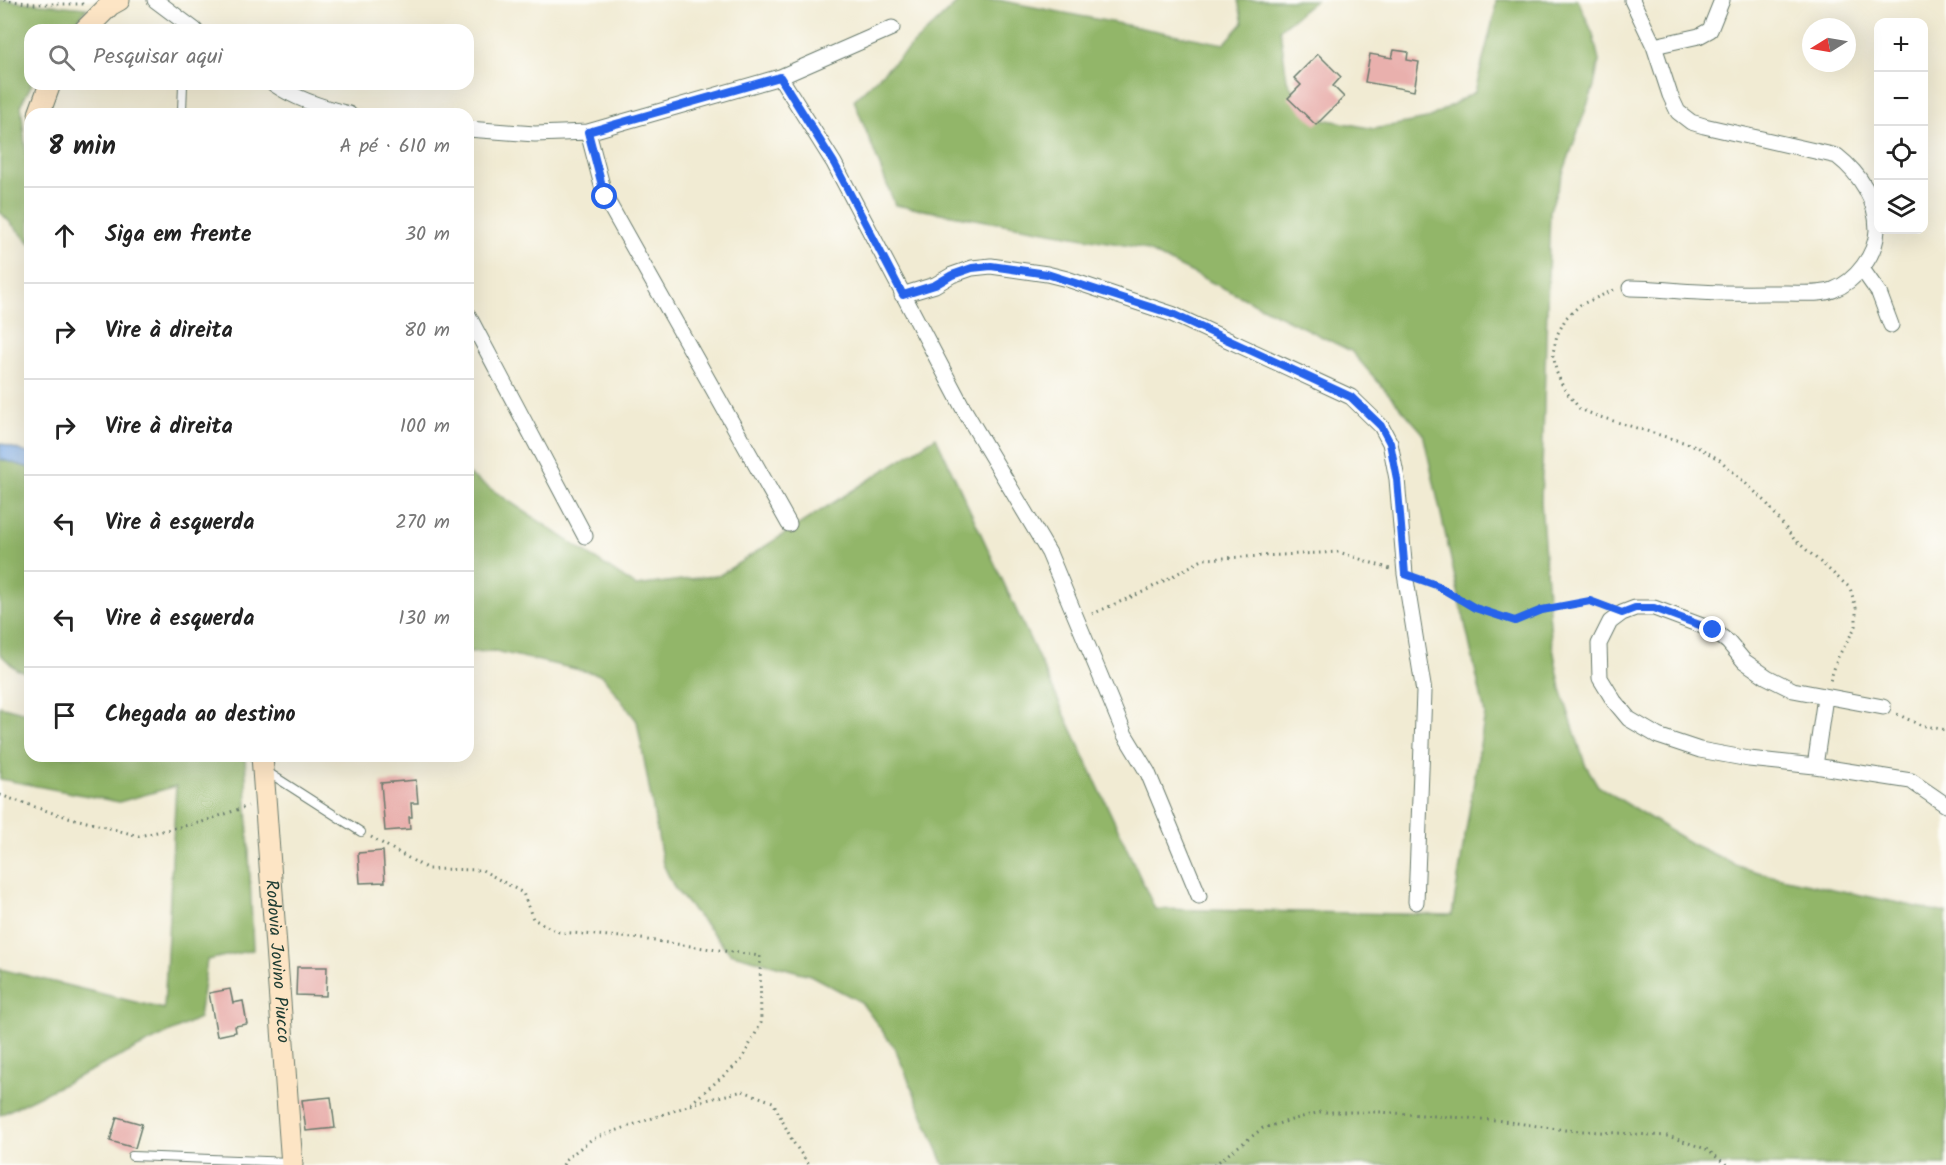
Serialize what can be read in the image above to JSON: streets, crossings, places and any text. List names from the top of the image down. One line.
{"streets":{"main road":["Rodovia Jovino Piucco"]},"north":"left","page":{"map_buttons":["+","−"],"search":"Pesquisar aqui","heading":["8 min","A pé · 610 m"],"list":[["Siga em frente","30 m"],["Vire à direita","80 m"],["Vire à direita","100 m"],["Vire à esquerda","270 m"],["Vire à esquerda","130 m"],"Chegada ao destino"]}}
